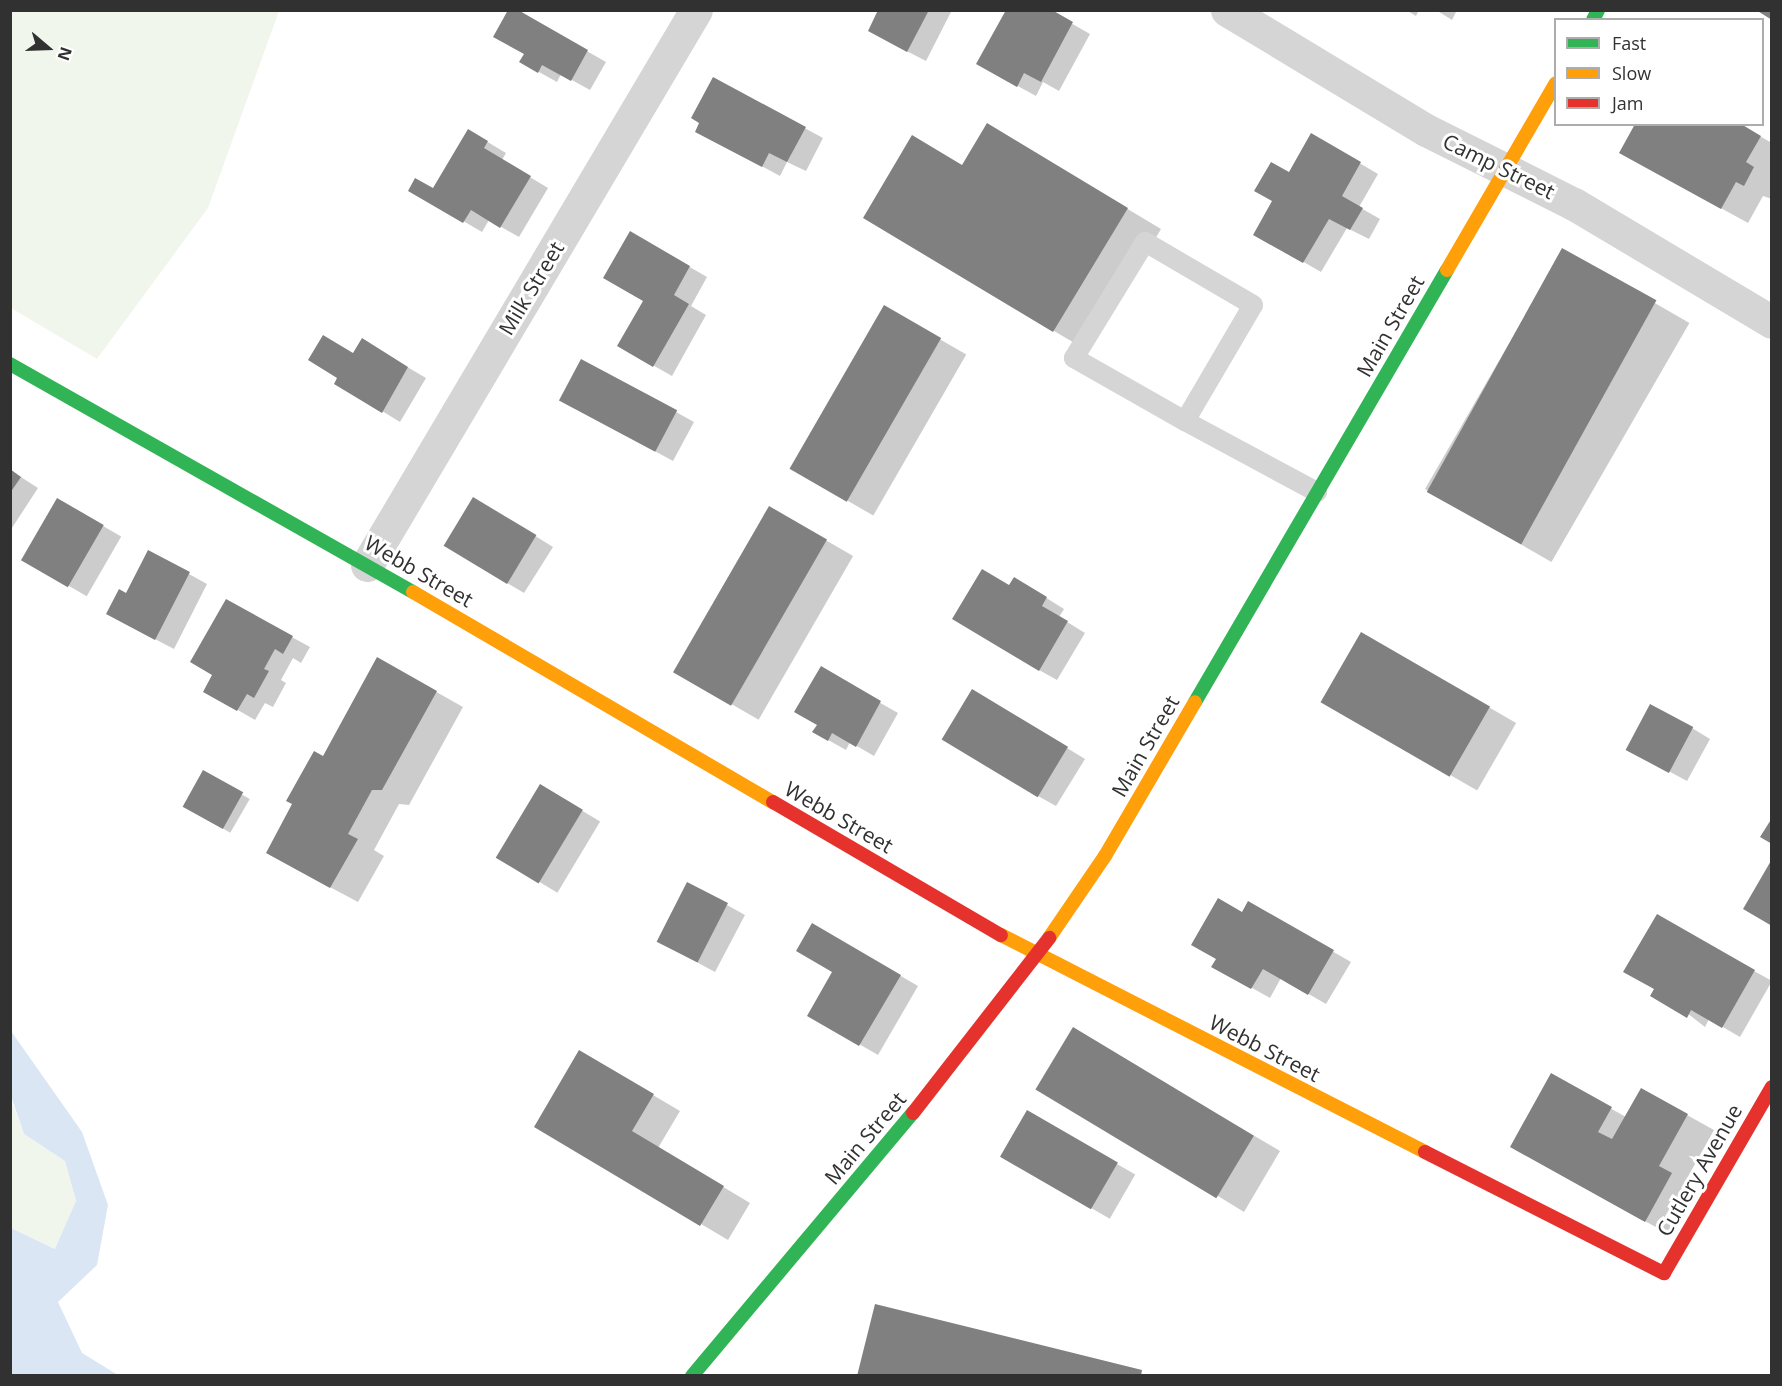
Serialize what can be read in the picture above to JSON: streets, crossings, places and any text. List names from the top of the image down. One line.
{"streets":{"street":["Camp Street","Milk Street","Main Street","Webb Street","Cutlery Avenue"]},"crossings":[["Camp Street","Main Street"],["Milk Street","Webb Street"],["Main Street","Webb Street"],["Webb Street","Cutlery Avenue"]],"legend":["Fast","Slow","Jam"],"north":"right"}
